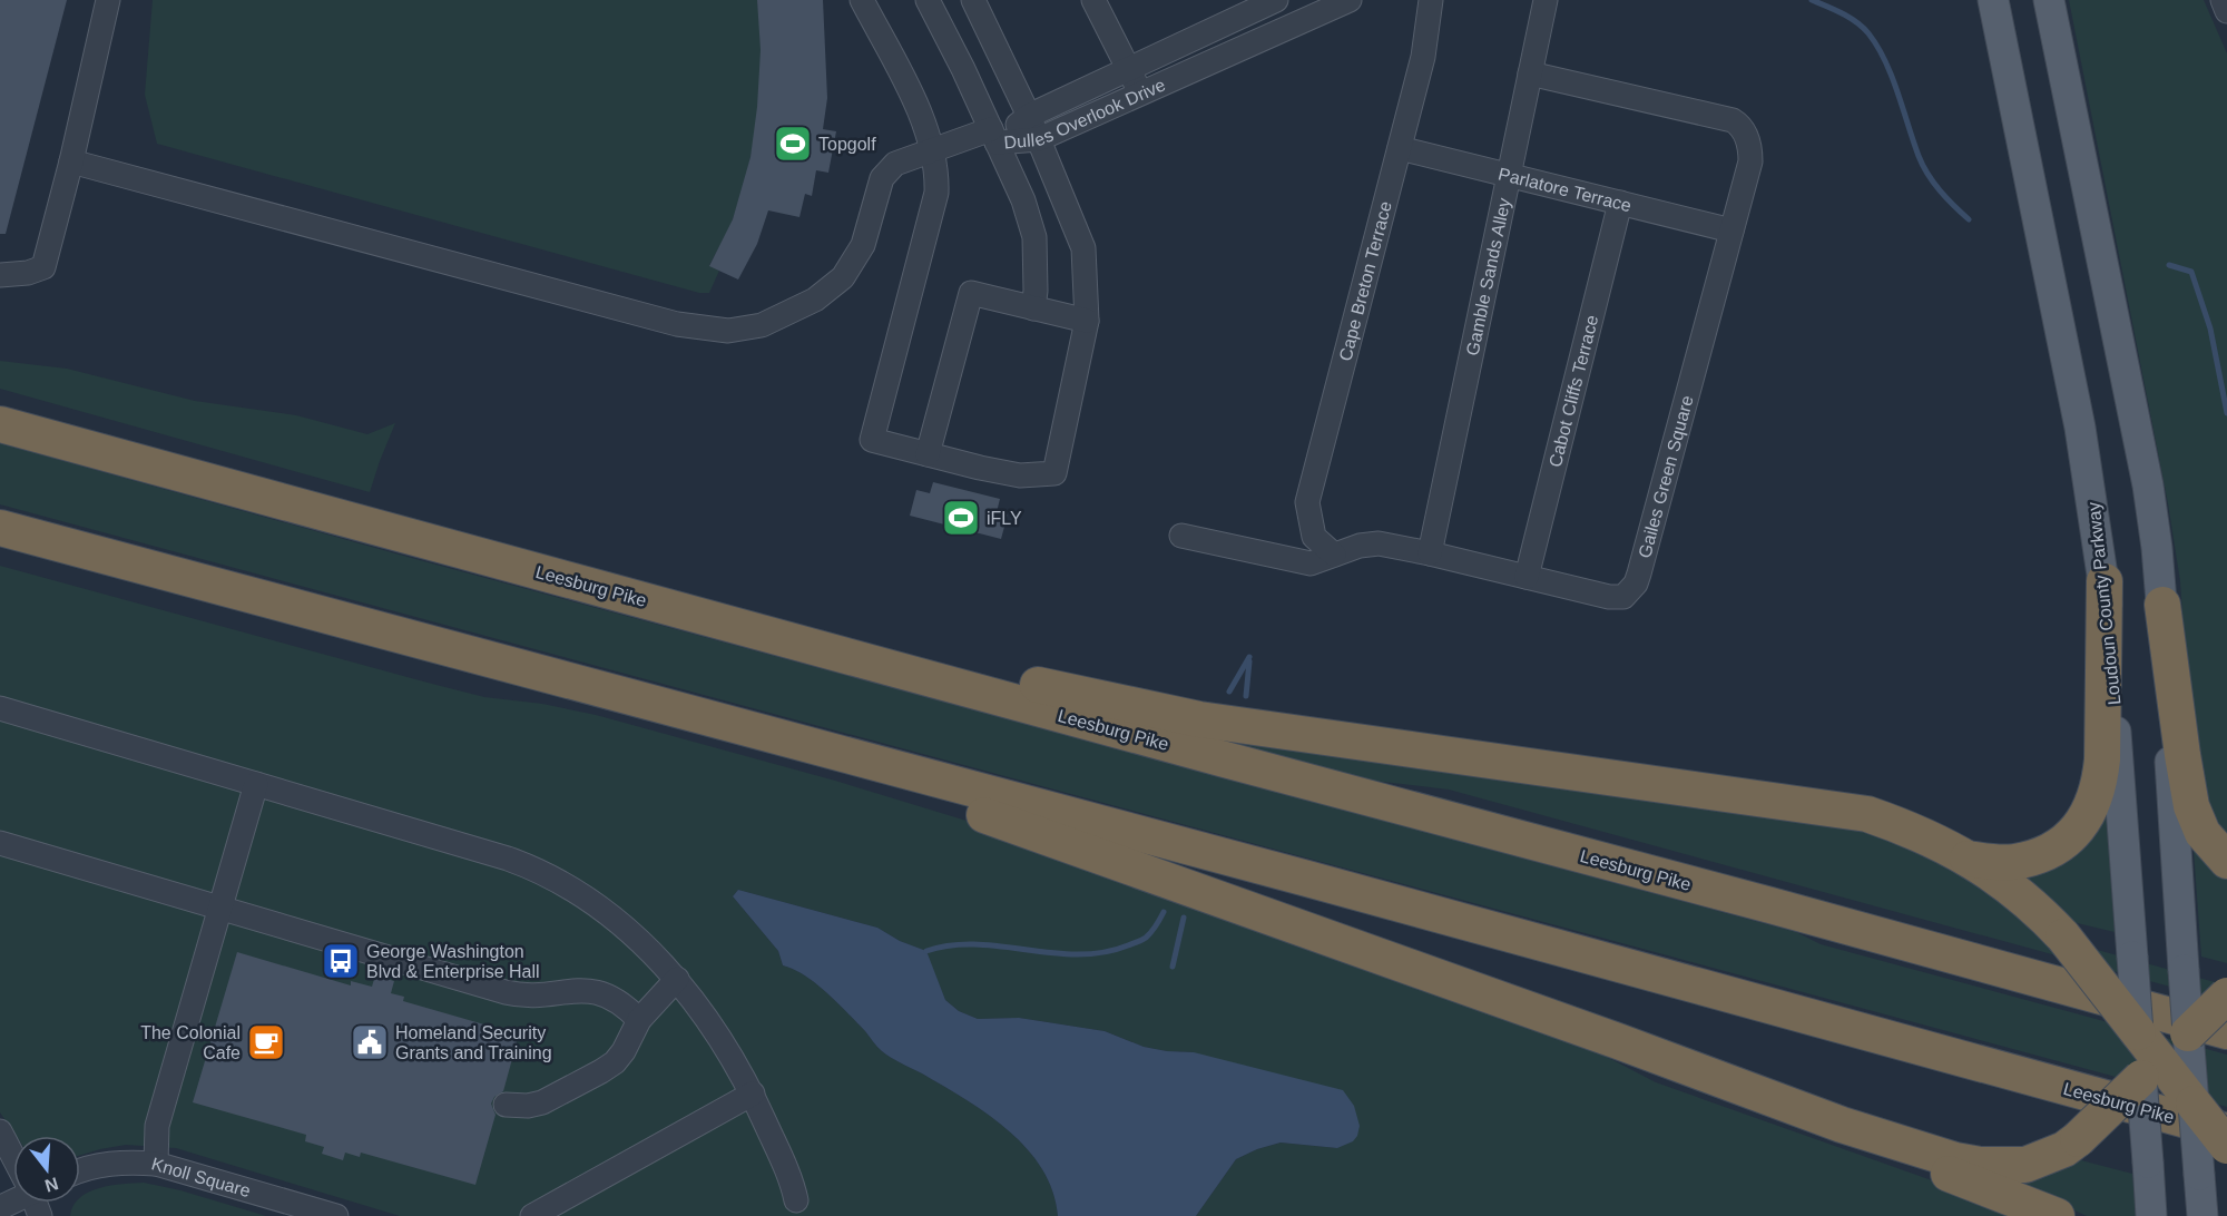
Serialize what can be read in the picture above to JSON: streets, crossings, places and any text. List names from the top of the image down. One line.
{"streets":{"highway":["Leesburg Pike"],"main road":["Loudoun County Parkway"],"street":["Dulles Overlook Drive","Parlatore Terrace","Gamble Sands Alley","Cape Breton Terrace","Cabot Cliffs Terrace","Gailes Green Square","Knoll Square"]},"crossings":[["Parlatore Terrace","Gamble Sands Alley"],["Parlatore Terrace","Cape Breton Terrace"],["Parlatore Terrace","Cabot Cliffs Terrace"],["Parlatore Terrace","Gailes Green Square"],["Gamble Sands Alley","Gailes Green Square"],["Cape Breton Terrace","Gailes Green Square"],["Cabot Cliffs Terrace","Gailes Green Square"]],"places":{"sports":["Topgolf","iFLY"],"bus stop":["George Washington Blvd & Enterprise Hall"],"cafe":["The Colonial Cafe"],"public building":["Homeland Security Grants and Training"]},"north":"bottom"}
